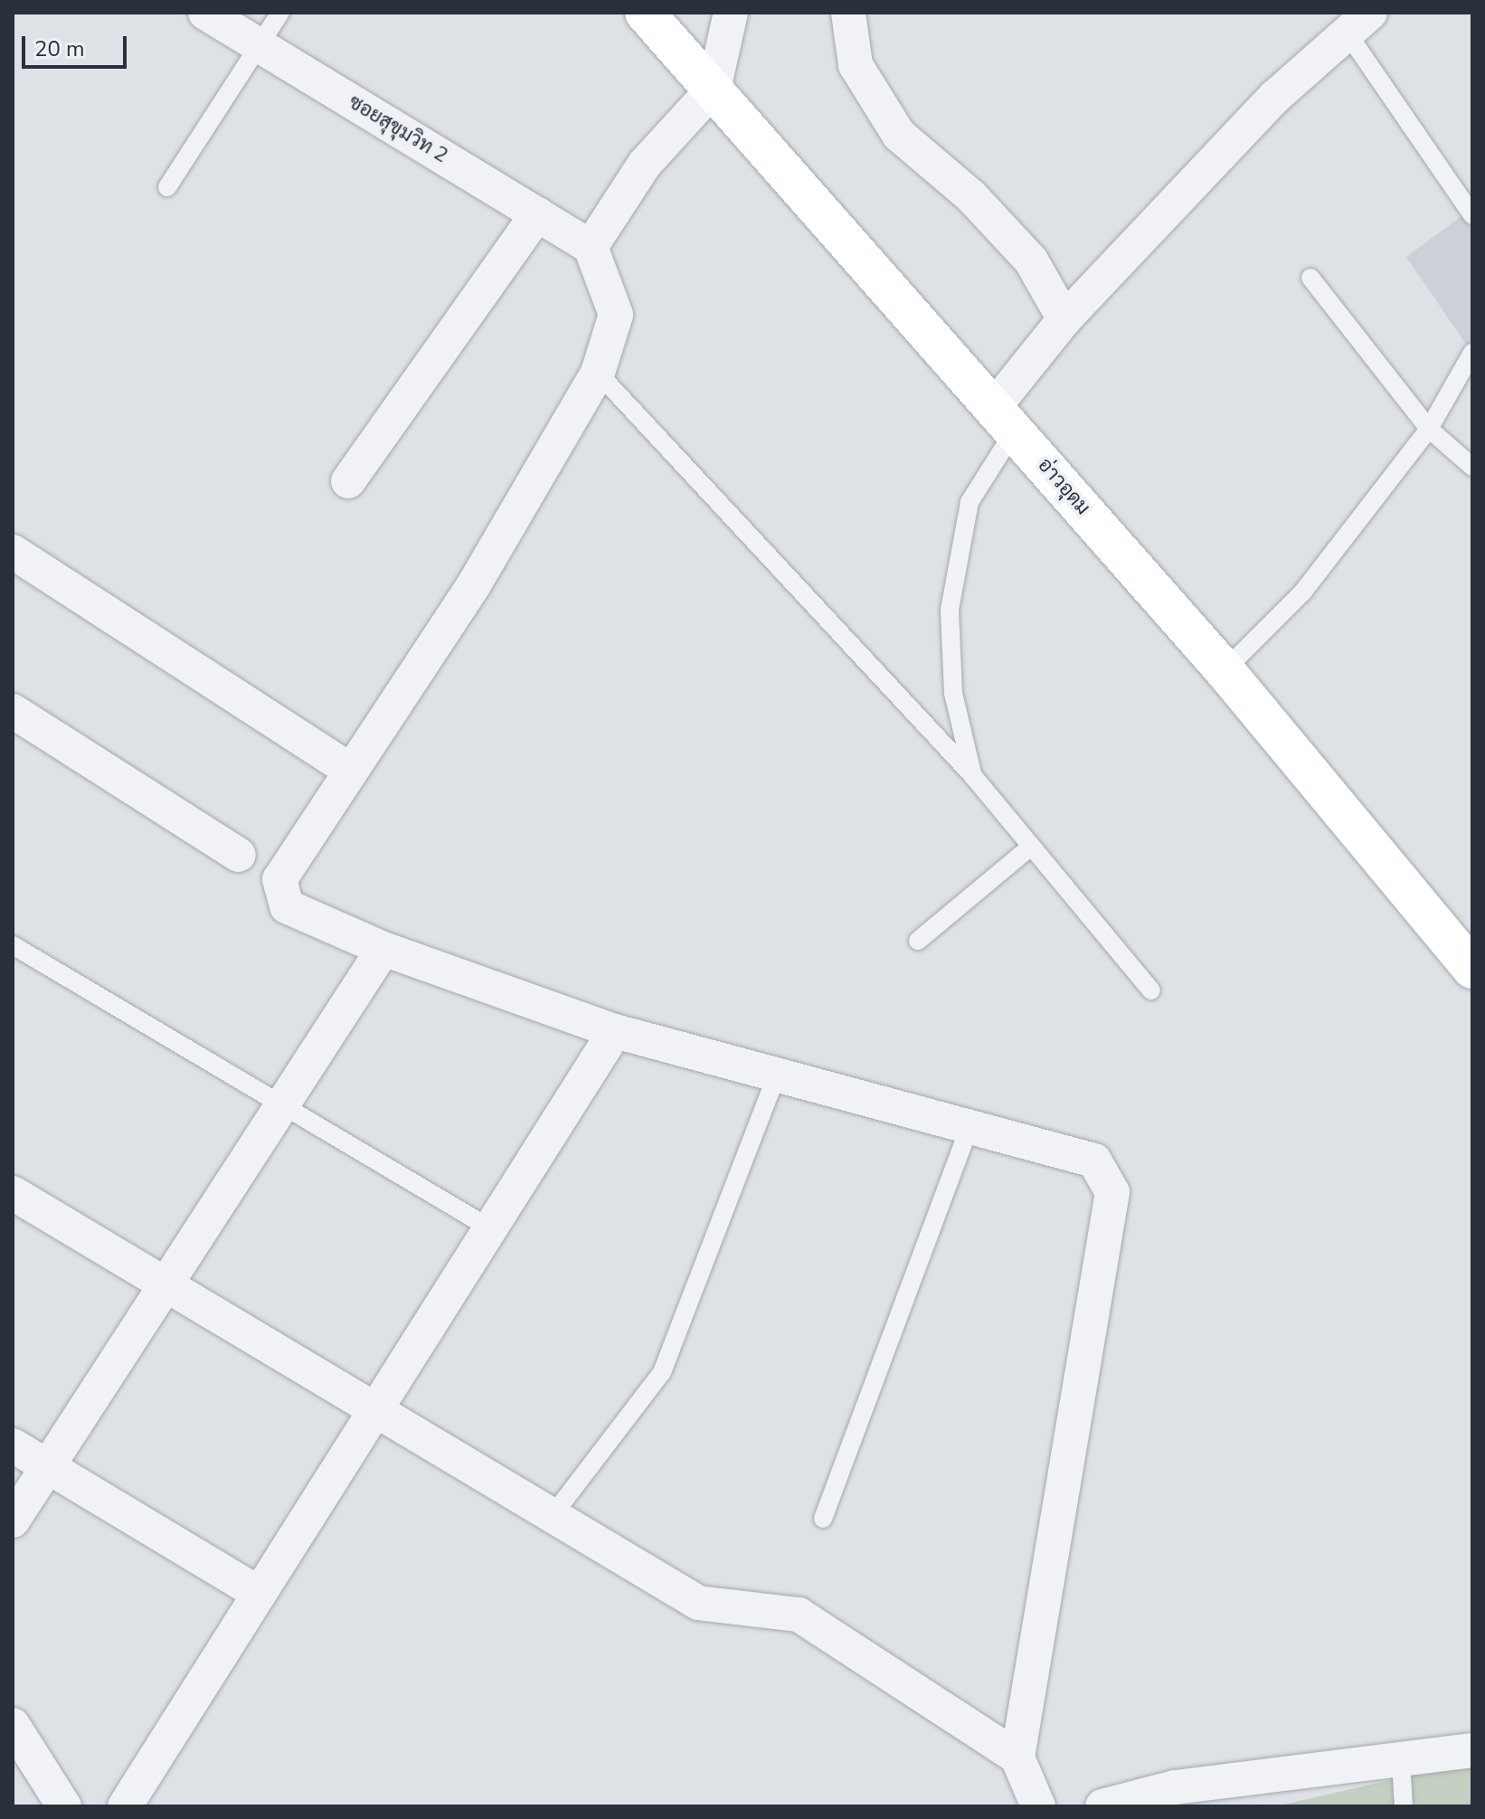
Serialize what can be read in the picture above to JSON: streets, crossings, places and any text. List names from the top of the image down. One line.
{"streets":{"street":["ซอยสุขุมวิท 2","อ่าวอุดม"]},"scale_bar":"20 m"}
